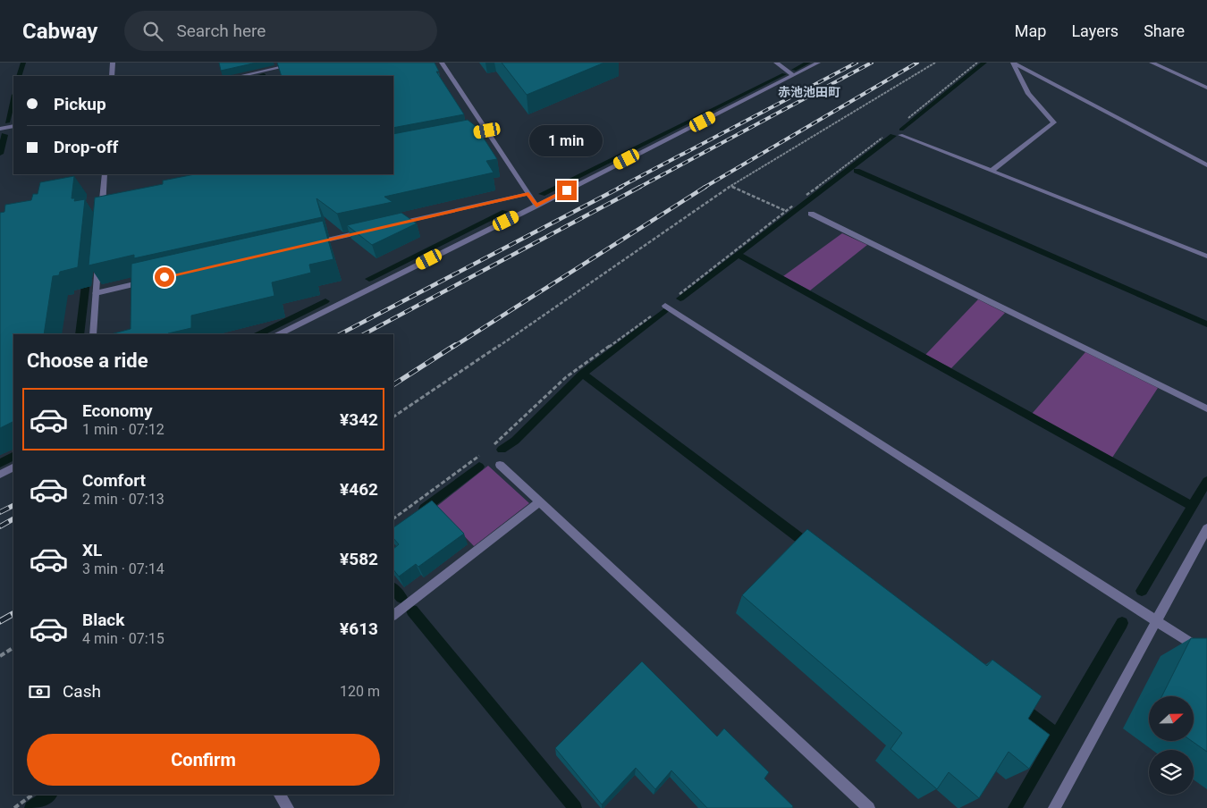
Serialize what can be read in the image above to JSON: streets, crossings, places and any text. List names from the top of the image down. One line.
{"districts":["赤池池田町"],"north":"right","page":{"header":"Cabway","search":"Search here","nav":["Map","Layers","Share"],"banner":["Pickup","Drop-off"],"bubble":"1 min","heading":"Choose a ride","list":[{"name":"Economy","note":"1 min · 07:12","value":"¥342"},{"name":"Comfort","note":"2 min · 07:13","value":"¥462"},{"name":"XL","note":"3 min · 07:14","value":"¥582"},{"name":"Black","note":"4 min · 07:15","value":"¥613"}],"pay":["Cash","120 m"],"buttons":"Confirm"}}
